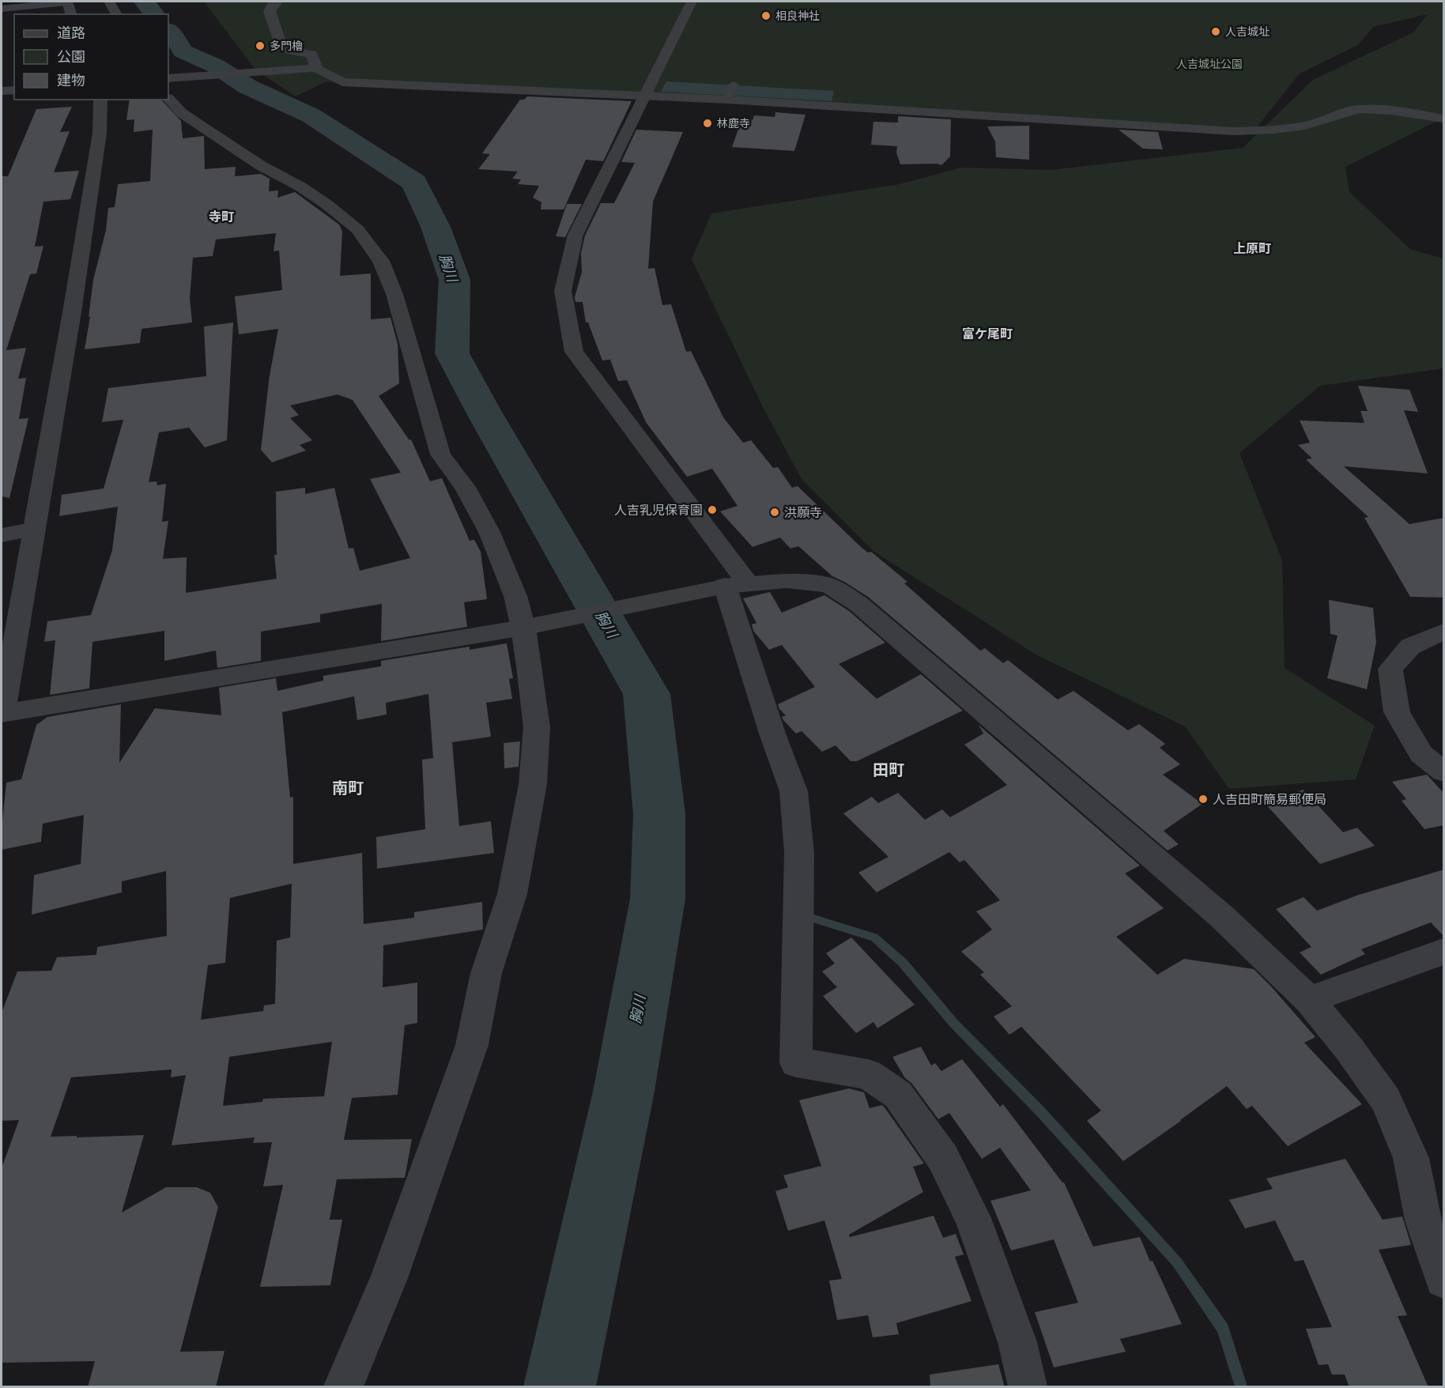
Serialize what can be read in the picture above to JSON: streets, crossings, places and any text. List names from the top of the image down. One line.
{"districts":["寺町","上原町","富ケ尾町","田町","南町"],"water":["胸川"],"parks":["人吉城址公園"],"places":["相良神社","人吉城址","多門櫓","林鹿寺","人吉乳児保育園","洪願寺","人吉田町簡易郵便局"],"legend":["道路","公園","建物"]}
